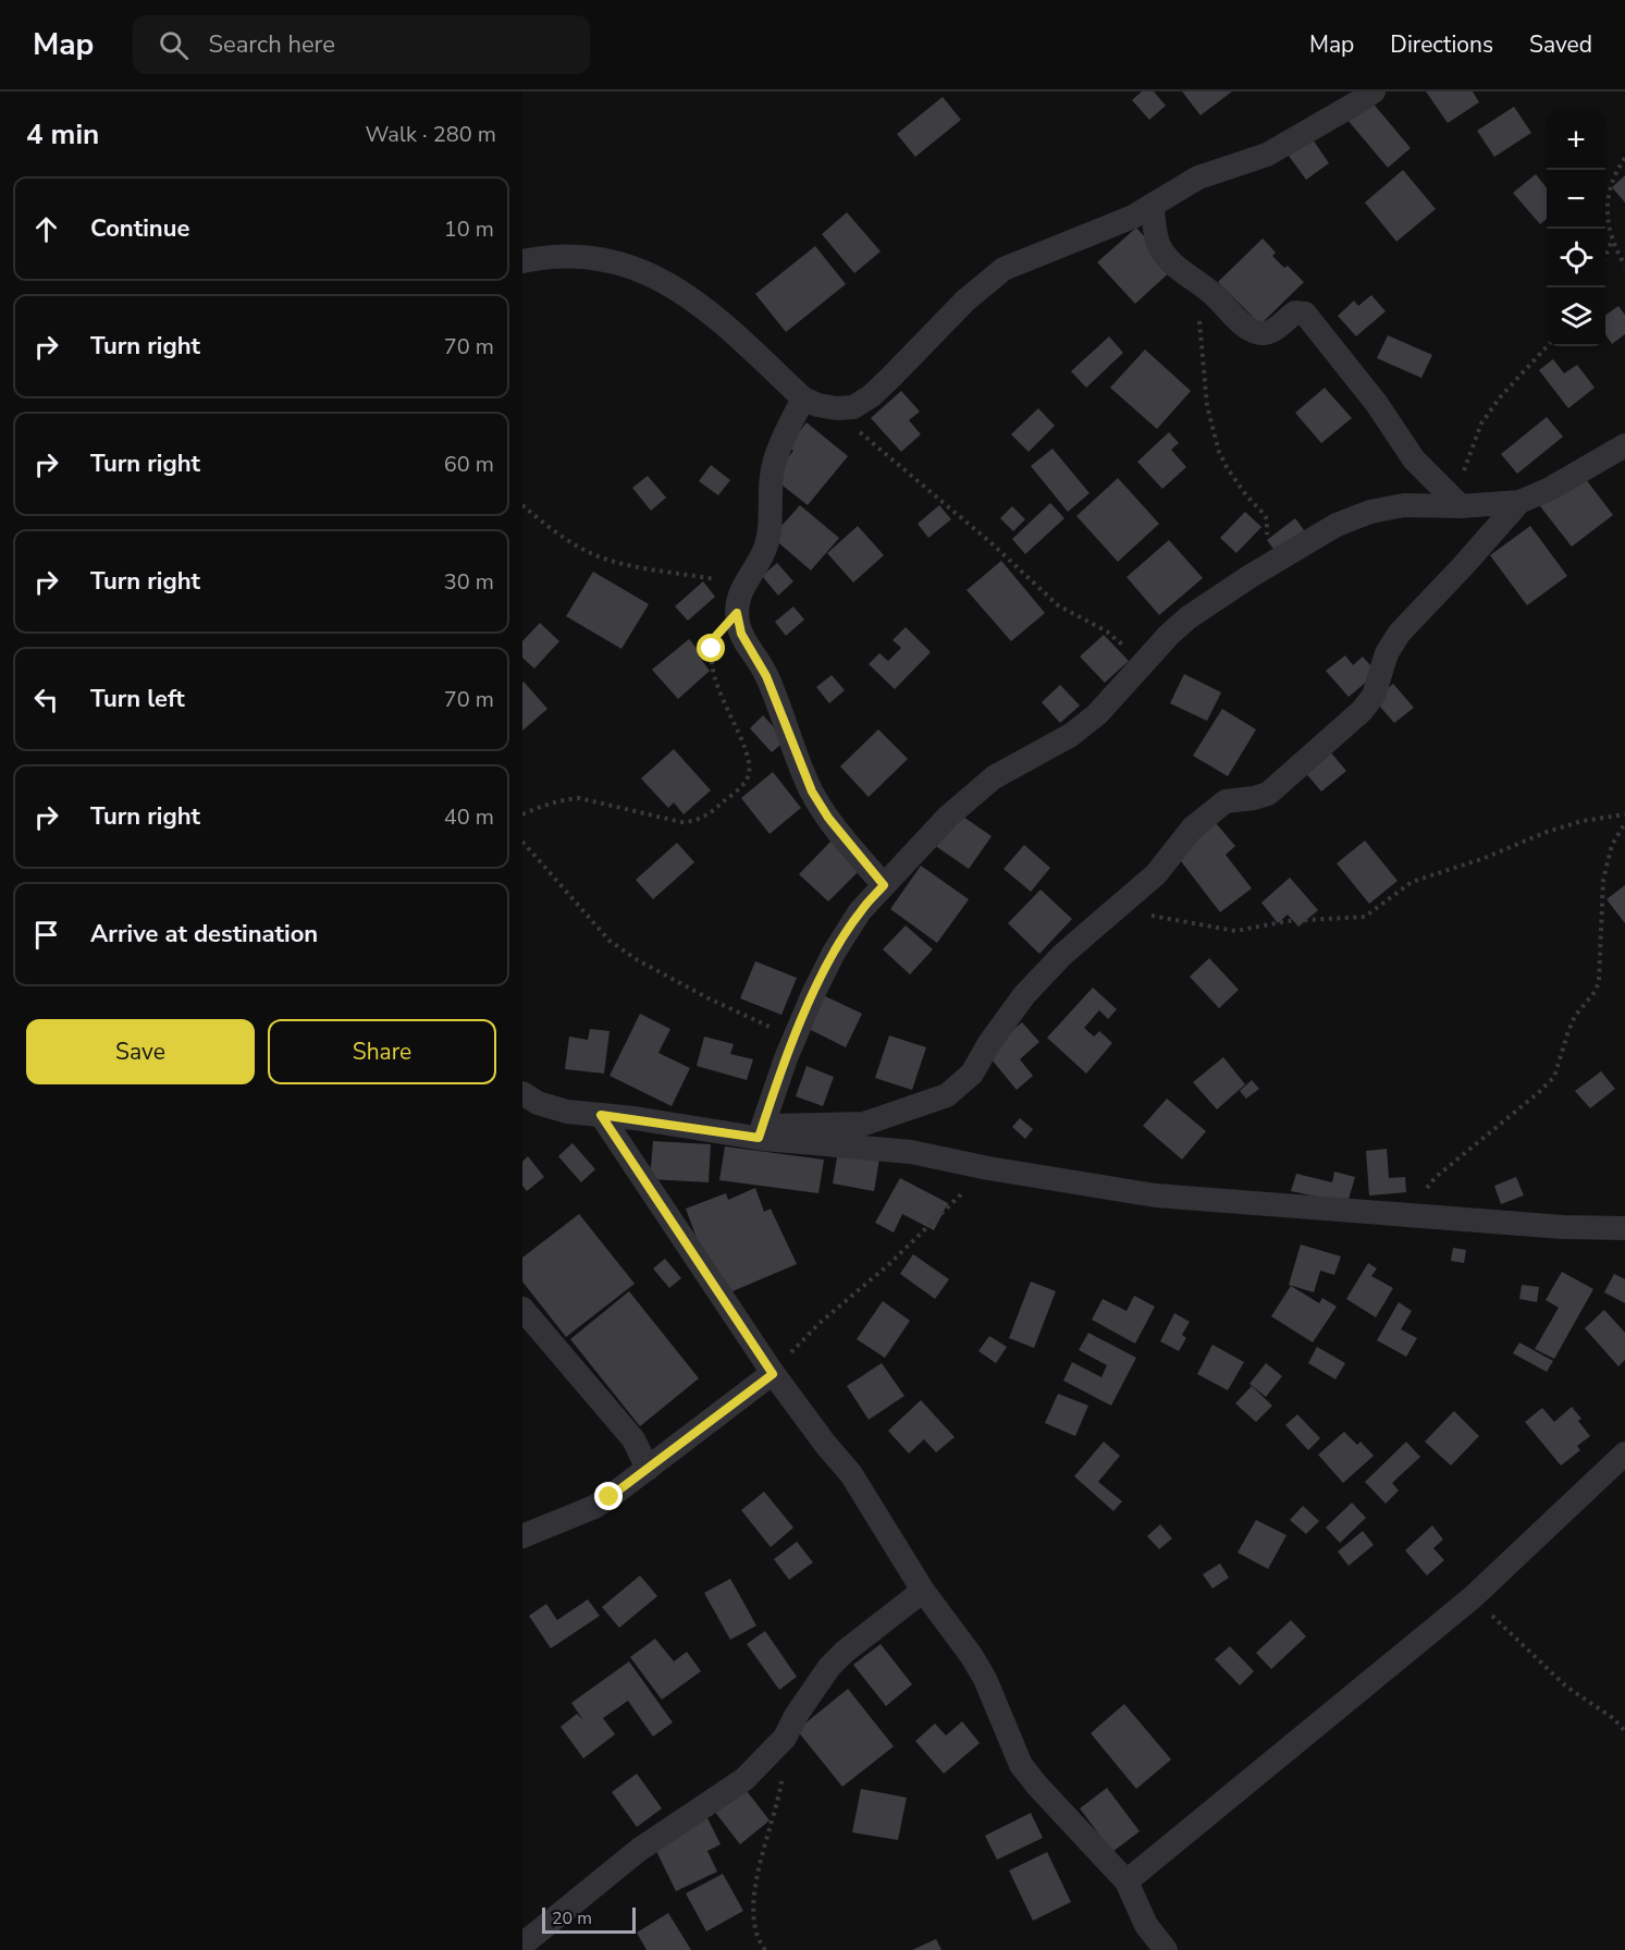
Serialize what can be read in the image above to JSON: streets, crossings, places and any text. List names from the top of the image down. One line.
{"scale_bar":"20 m","page":{"header":"Map","search":"Search here","nav":["Map","Directions","Saved"],"heading":["4 min","Walk · 280 m"],"map_buttons":["+","−"],"list":[["Continue","10 m"],["Turn right","70 m"],["Turn right","60 m"],["Turn right","30 m"],["Turn left","70 m"],["Turn right","40 m"],"Arrive at destination"],"buttons":["Save","Share"],"scale":"20 m"}}
